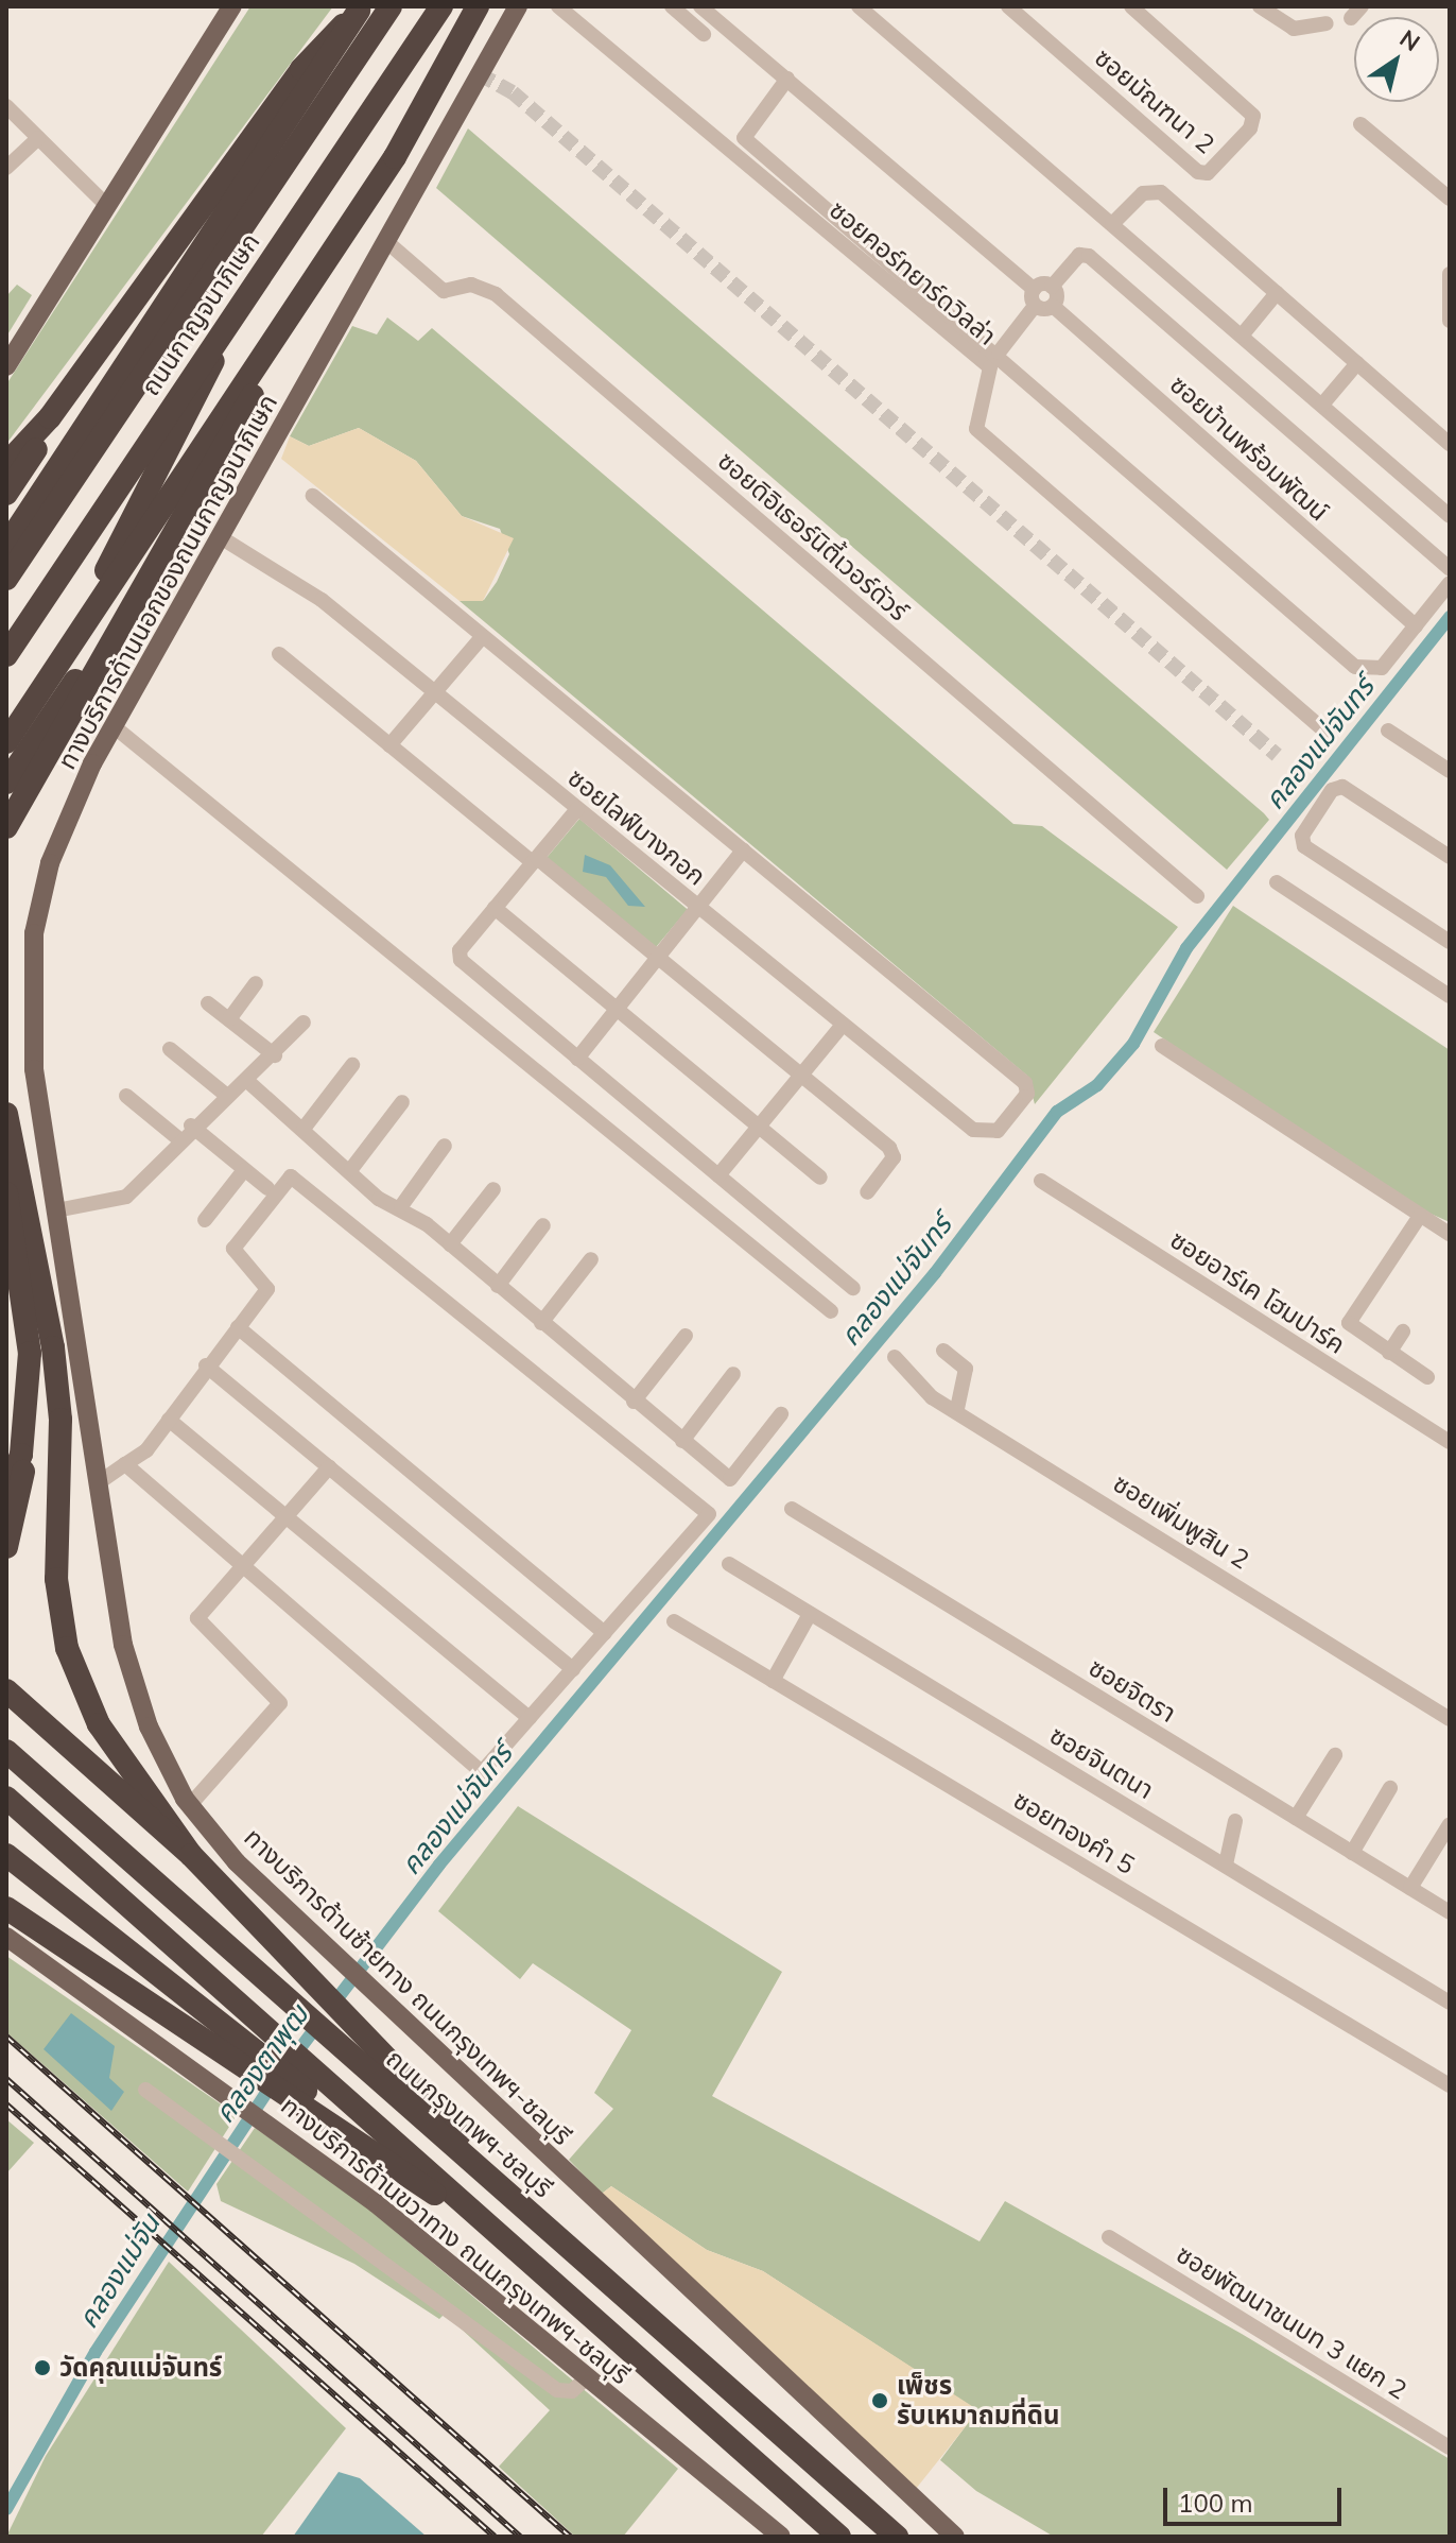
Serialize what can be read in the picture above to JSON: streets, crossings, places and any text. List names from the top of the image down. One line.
{"streets":{"highway":["ถนนกาญจนาภิเษก","ถนนกรุงเทพฯ-ชลบุรี"],"main road":["ทางบริการด้านนอกของถนนกาญจนาภิเษก","ทางบริการด้านซ้ายทาง ถนนกรุงเทพฯ-ชลบุรี","ทางบริการด้านขวาทาง ถนนกรุงเทพฯ-ชลบุรี"],"street":["ซอยมัณฑนา 2","ซอยคอร์ทยาร์ดวิลล่า","ซอยบ้านพร้อมพัฒน์","ซอยดิอิเธอร์นิตี้เวอร์ดัวร์","ซอยไลฟ์บางกอก","ซอยอาร์เค โฮมปาร์ค","ซอยเพิ่มพูสิน 2","ซอยจิตรา","ซอยจินตนา","ซอยทองคำ 5","ซอยพัฒนาชนบท 3 แยก 2"]},"crossings":[["ซอยดิอิเธอร์นิตี้เวอร์ดัวร์","ทางบริการด้านนอกของถนนกาญจนาภิเษก"],["ทางบริการด้านนอกของถนนกาญจนาภิเษก","ซอยไลฟ์บางกอก"],["ทางบริการด้านนอกของถนนกาญจนาภิเษก","ทางบริการด้านซ้ายทาง ถนนกรุงเทพฯ-ชลบุรี"]],"water":["คลองแม่จันทร์","คลองตาพุฒ","คลองแม่จัน"],"places":["วัดคุณแม่จันทร์","เพ็ชร รับเหมาถมที่ดิน"],"scale_bar":"100 m","north":"top right"}
